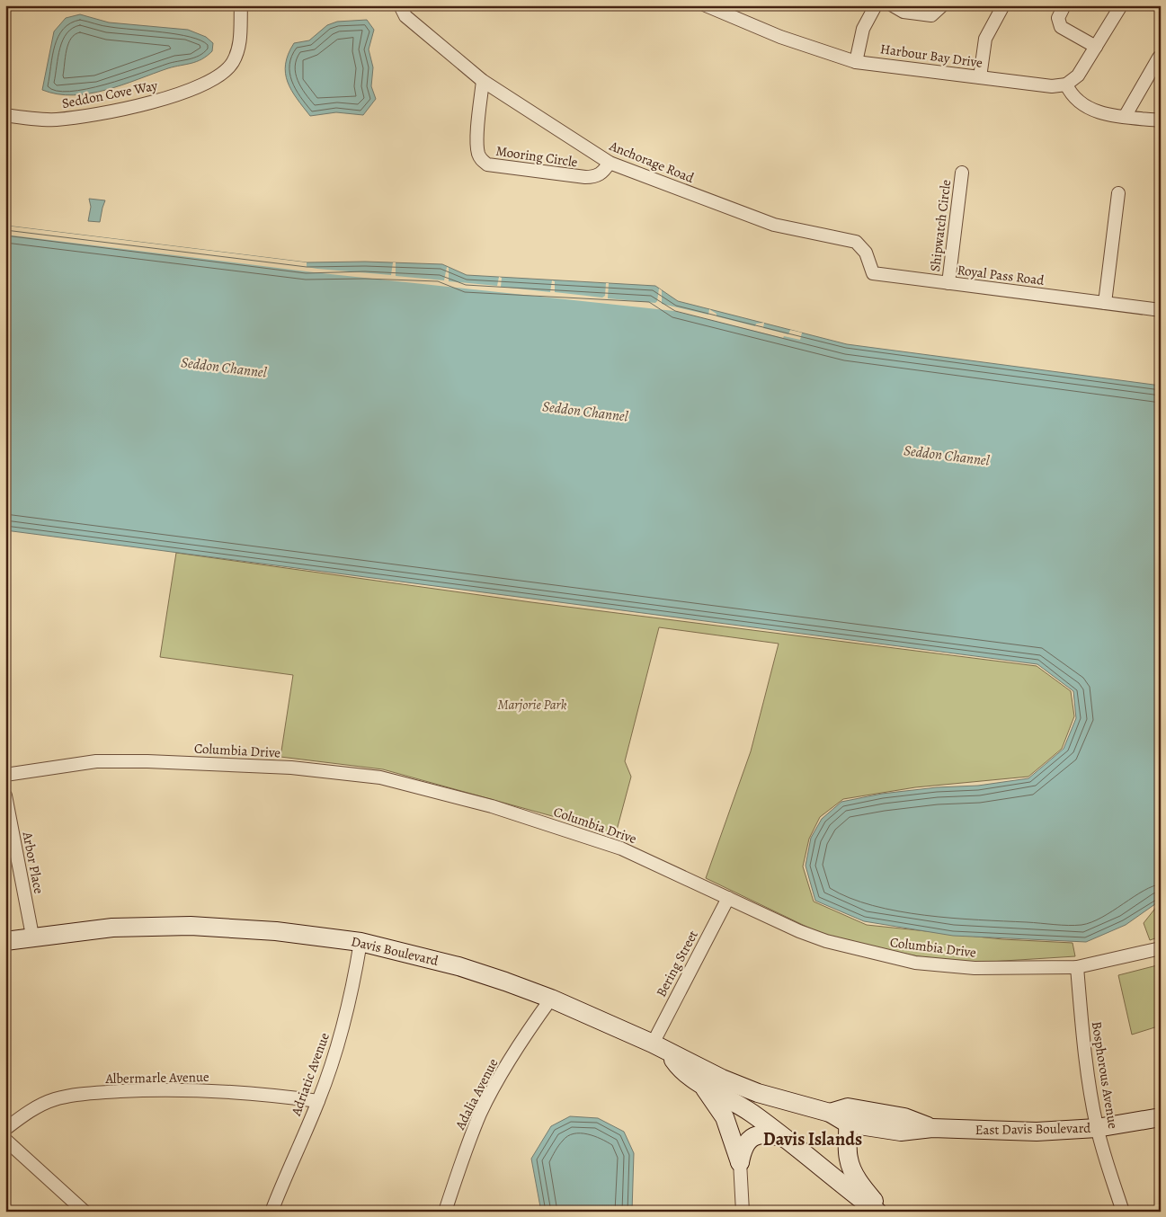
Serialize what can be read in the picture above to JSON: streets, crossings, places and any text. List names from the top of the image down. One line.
{"streets":{"street":["Harbour Bay Drive","Seddon Cove Way","Mooring Circle","Anchorage Road","Shipwatch Circle","Royal Pass Road","Columbia Drive","Arbor Place","Davis Boulevard","Bering Street","Adriatic Avenue","Bosphorous Avenue","Albermarle Avenue","Adalia Avenue","East Davis Boulevard"]},"crossings":[["Mooring Circle","Anchorage Road"],["Anchorage Road","Royal Pass Road"],["Shipwatch Circle","Royal Pass Road"],["Columbia Drive","Bering Street"],["Columbia Drive","Bosphorous Avenue"],["Arbor Place","Davis Boulevard"],["Davis Boulevard","Bering Street"],["Davis Boulevard","Adriatic Avenue"],["Davis Boulevard","Adalia Avenue"],["Davis Boulevard","East Davis Boulevard"],["Adriatic Avenue","Albermarle Avenue"],["Bosphorous Avenue","East Davis Boulevard"]],"districts":["Davis Islands"],"water":["Seddon Channel"],"parks":["Marjorie Park"]}
